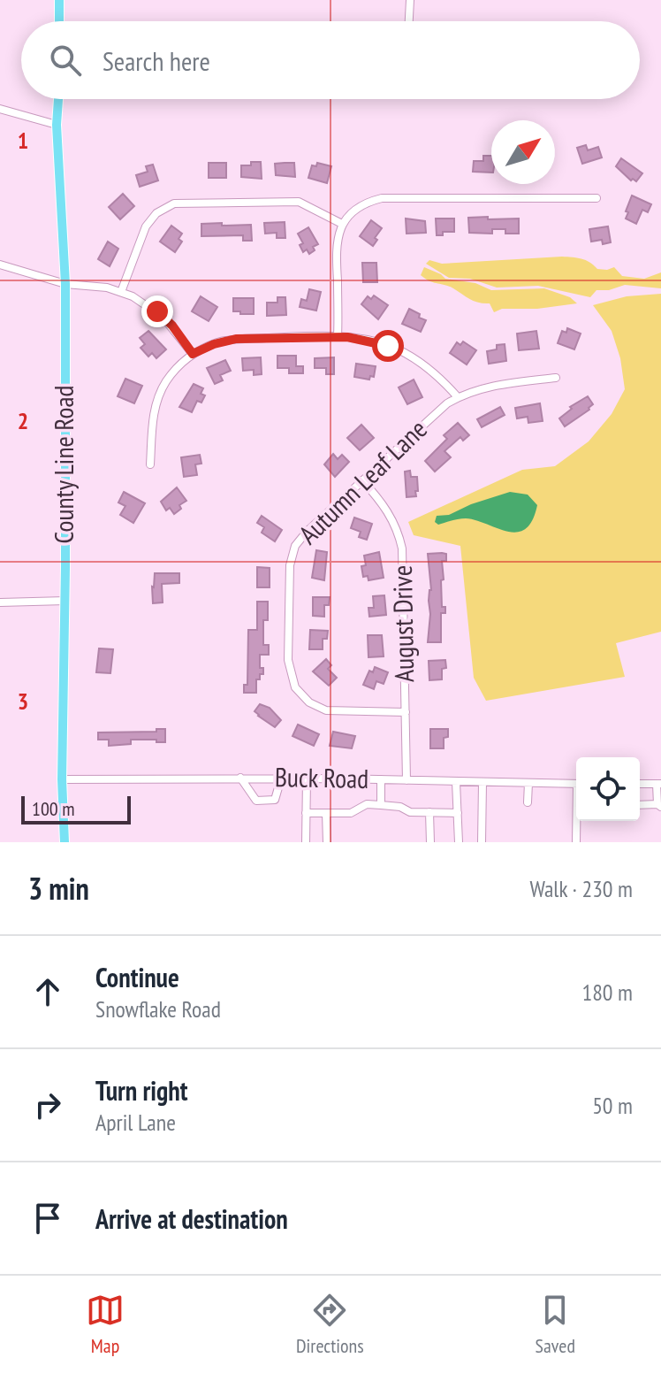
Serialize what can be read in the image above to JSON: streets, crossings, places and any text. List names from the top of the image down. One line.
{"streets":{"main road":["County Line Road"],"street":["Autumn Leaf Lane","August Drive","Buck Road"]},"crossings":[["County Line Road","Buck Road"],["Autumn Leaf Lane","August Drive"],["August Drive","Buck Road"]],"scale_bar":"100 m","north":"top right","page":{"search":"Search here","scale":"100 m","heading":["3 min","Walk · 230 m"],"list":[["Continue","Snowflake Road","180 m"],["Turn right","April Lane","50 m"],"Arrive at destination"],"nav":["Map","Directions","Saved"]},"grid":{"rows":["1","2","3"]}}
